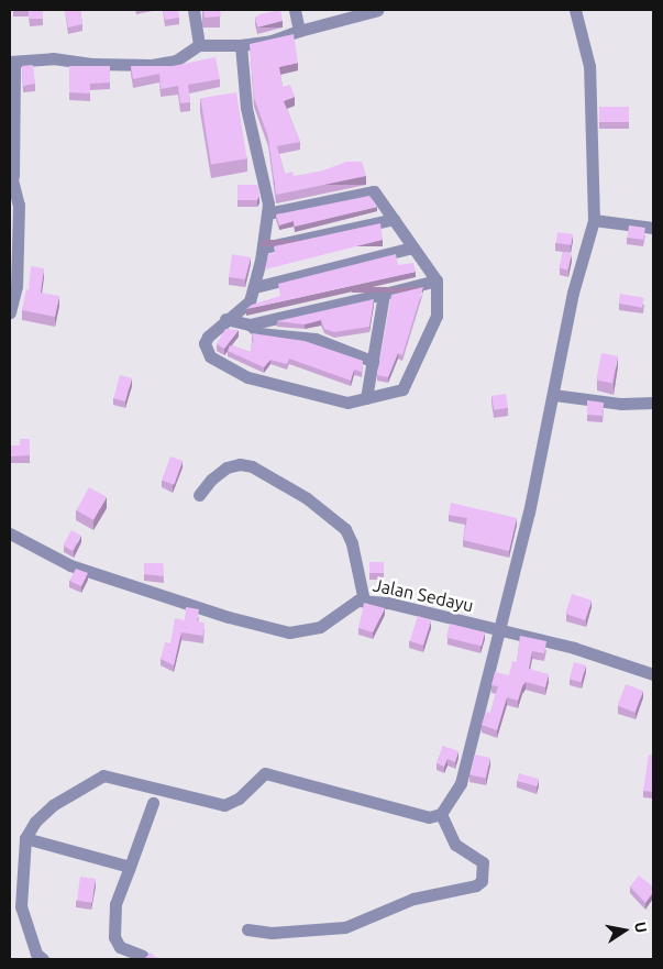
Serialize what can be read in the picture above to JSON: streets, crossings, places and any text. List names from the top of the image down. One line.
{"streets":{"street":["Jalan Sedayu"]},"north":"right"}
